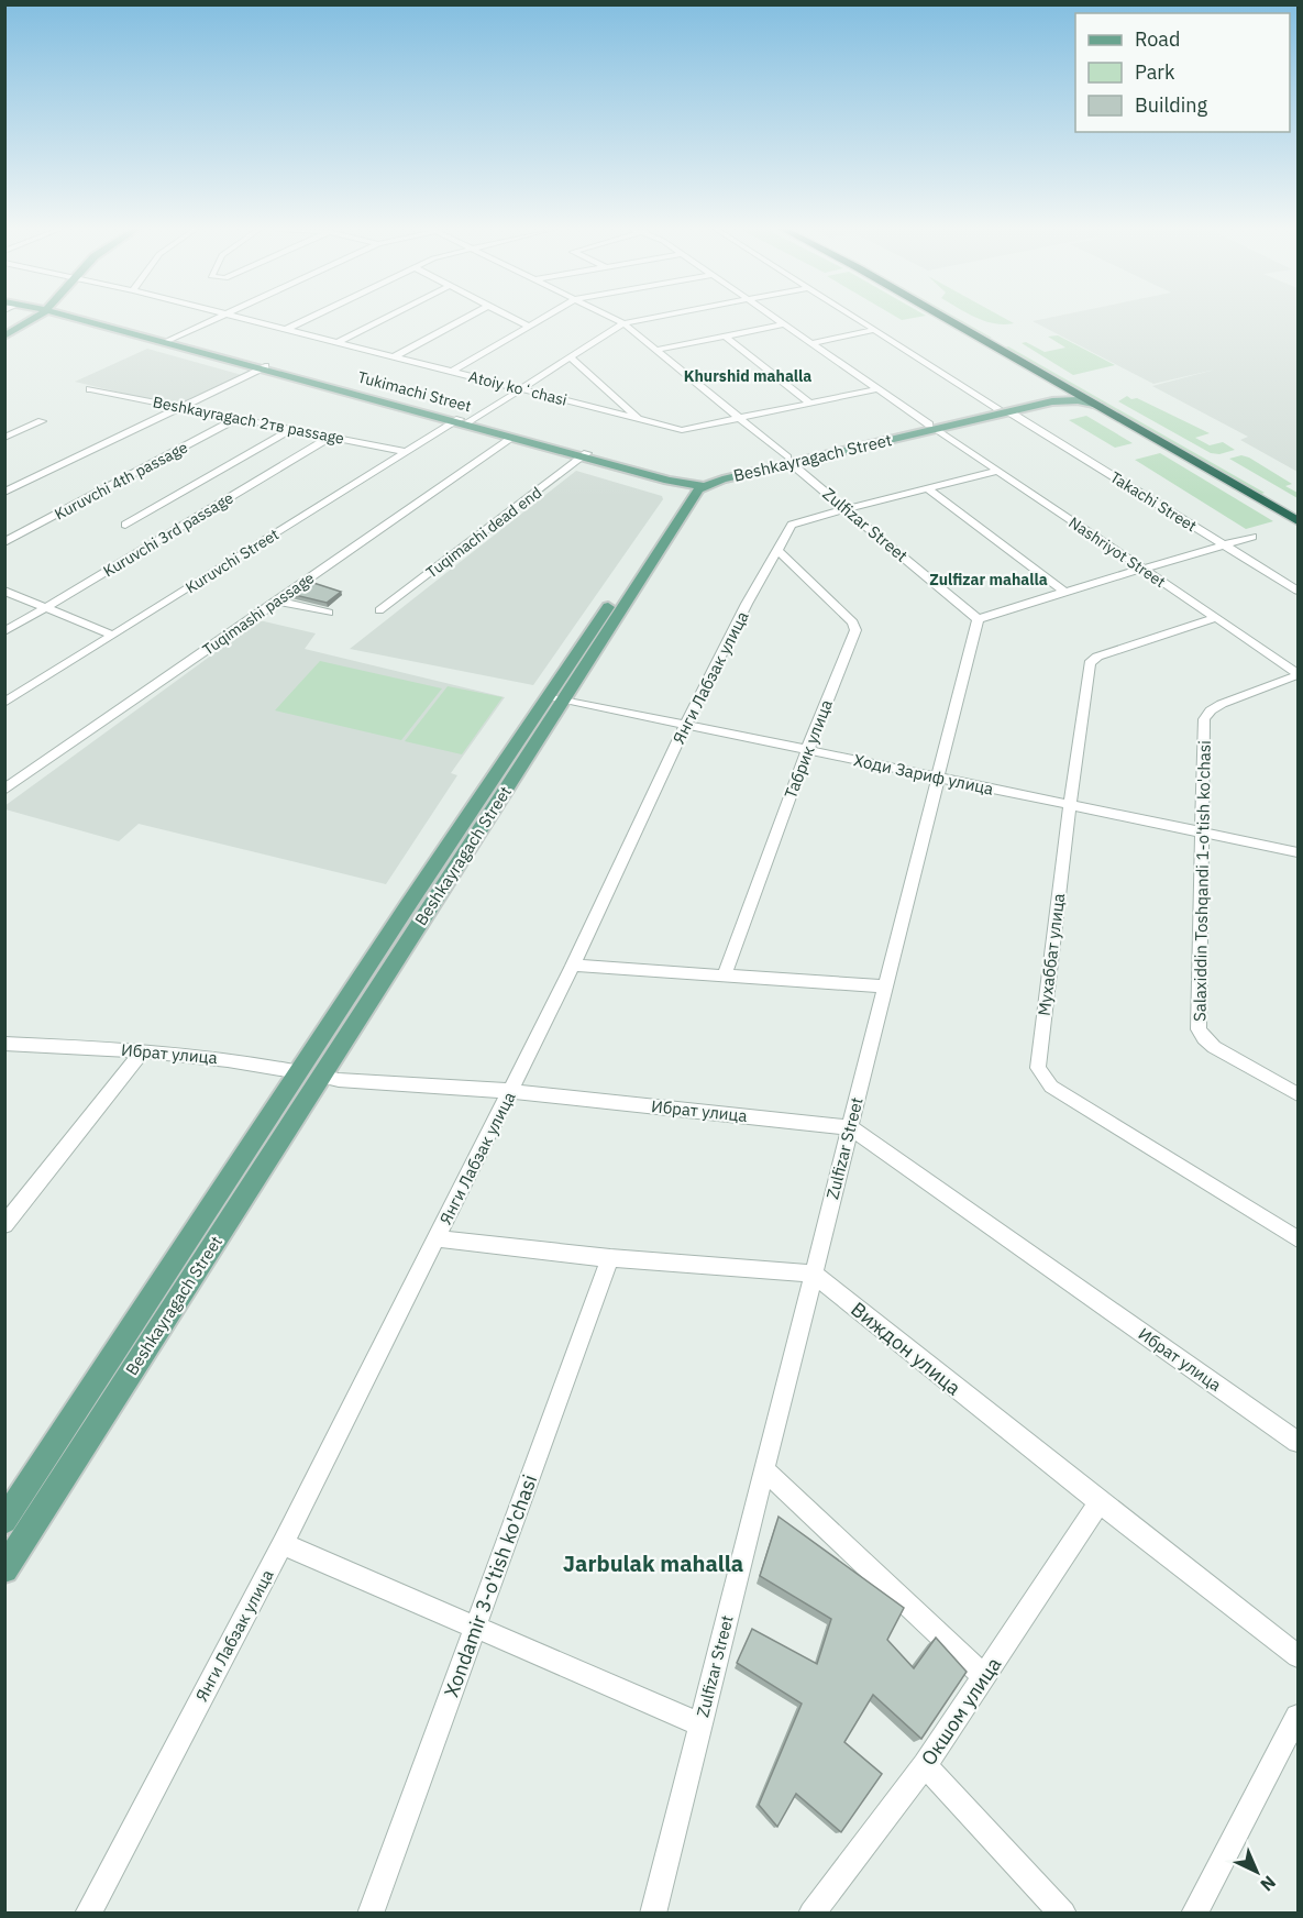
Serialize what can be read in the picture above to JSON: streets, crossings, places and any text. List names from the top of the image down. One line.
{"streets":{"main road":["Tukimachi Street","Beshkayragach Street"],"street":["Atoiy koʻchasi","Beshkayragach 2тв passage","Kuruvchi 4th passage","Takachi Street","Zulfizar Street","Tuqimachi dead end","Kuruvchi 3rd passage","Nashriyot Street","Kuruvchi Street","Tuqimashi passage","Янги Лабзак улица","Табрик улица","Ходи Зариф улица","Salaxiddin Toshqandi 1-o'tish ko'chasi","Мухаббат улица","Ибрат улица","Виждон улица","Xondamir 3-o'tish ko'chasi","Окшом улица"]},"crossings":[["Atoiy koʻchasi","Zulfizar Street"],["Atoiy koʻchasi","Nashriyot Street"],["Atoiy koʻchasi","Kuruvchi Street"],["Tukimachi Street","Beshkayragach Street"],["Tukimachi Street","Tuqimachi dead end"],["Tukimachi Street","Kuruvchi Street"],["Tukimachi Street","Tuqimashi passage"],["Beshkayragach 2тв passage","Kuruvchi 4th passage"],["Beshkayragach 2тв passage","Kuruvchi 3rd passage"],["Beshkayragach 2тв passage","Kuruvchi Street"],["Beshkayragach Street","Takachi Street"],["Beshkayragach Street","Zulfizar Street"],["Beshkayragach Street","Nashriyot Street"],["Beshkayragach Street","Ходи Зариф улица"],["Beshkayragach Street","Ибрат улица"],["Zulfizar Street","Kuruvchi Street"],["Zulfizar Street","Янги Лабзак улица"],["Zulfizar Street","Ходи Зариф улица"],["Zulfizar Street","Ибрат улица"],["Zulfizar Street","Виждон улица"],["Nashriyot Street","Янги Лабзак улица"],["Nashriyot Street","Salaxiddin Toshqandi 1-o'tish ko'chasi"],["Nashriyot Street","Мухаббат улица"],["Янги Лабзак улица","Табрик улица"],["Янги Лабзак улица","Ходи Зариф улица"],["Янги Лабзак улица","Ибрат улица"],["Табрик улица","Ходи Зариф улица"],["Ходи Зариф улица","Salaxiddin Toshqandi 1-o'tish ko'chasi"],["Ходи Зариф улица","Мухаббат улица"],["Виждон улица","Окшом улица"]],"districts":["Khurshid mahalla","Zulfizar mahalla","Jarbulak mahalla"],"legend":["Road","Park","Building"],"north":"bottom right"}
